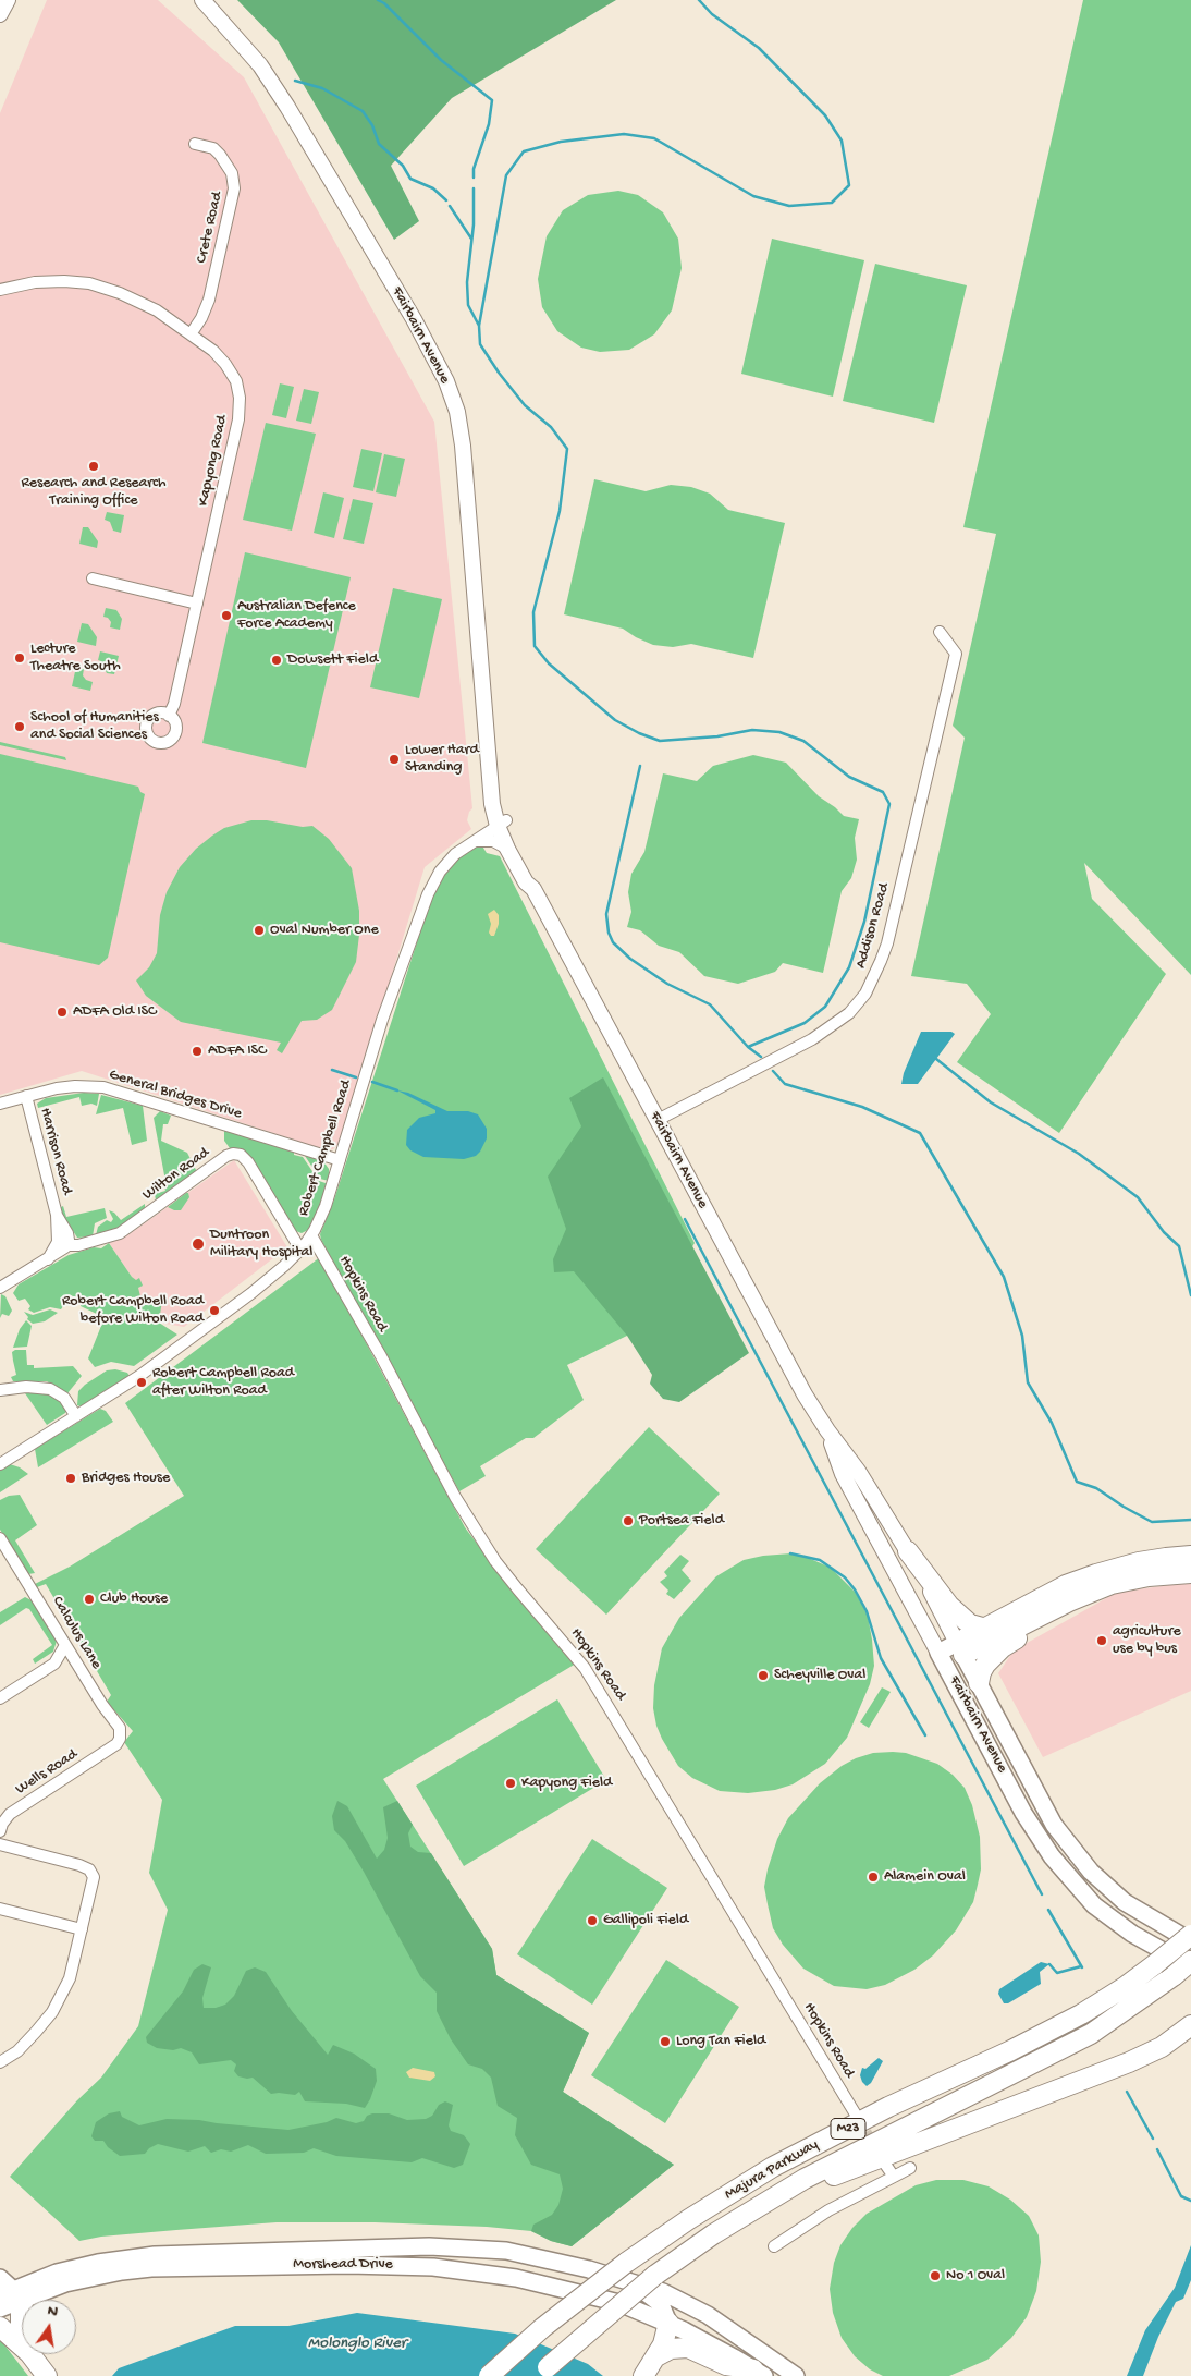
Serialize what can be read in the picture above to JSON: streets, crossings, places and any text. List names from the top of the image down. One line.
{"streets":{"highway":["M23","Majura Parkway"],"main road":["Fairbairn Avenue","Morshead Drive"],"street":["Crete Road","Kapyong Road","Addison Road","General Bridges Drive","Robert Campbell Road","Harrison Road","Wilton Road","Hopkins Road","Calculus Lane","Wells Road"]},"crossings":[["Crete Road","Kapyong Road"],["Fairbairn Avenue","Addison Road"],["Fairbairn Avenue","Robert Campbell Road"],["Fairbairn Avenue","Majura Parkway"],["General Bridges Drive","Robert Campbell Road"],["General Bridges Drive","Harrison Road"],["Robert Campbell Road","Wilton Road"],["Robert Campbell Road","Hopkins Road"],["Harrison Road","Wilton Road"],["Calculus Lane","Wells Road"],["Majura Parkway","Morshead Drive"]],"water":["Molonglo River"],"places":["Research and Research Training Office","Australian Defence Force Academy","Lecture Theatre South","Dowsett Field","School of Humanities and Social Sciences","Lower Hard Standing","Oval Number One","ADFA Old ISC","ADFA ISC","Duntroon Military Hospital","Robert Campbell Road before Wilton Road","Robert Campbell Road after Wilton Road","Bridges House","Portsea Field","Club House","agriculture use by bus","Scheyville Oval","Kapyong Field","Alamein Oval","Gallipoli Field","Long Tan Field","No 1 Oval"],"north":"top"}
